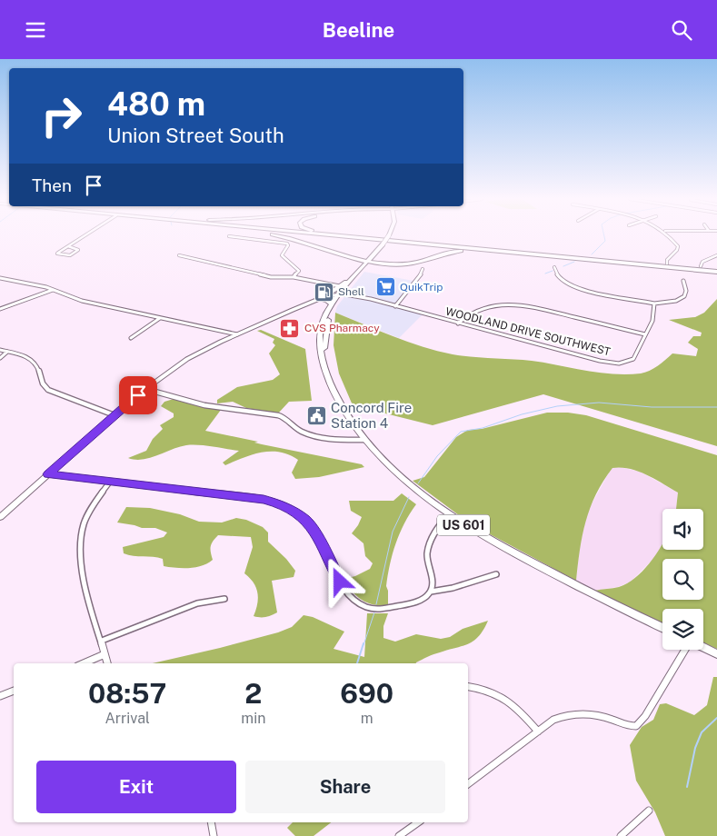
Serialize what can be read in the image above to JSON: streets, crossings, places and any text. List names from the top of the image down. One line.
{"streets":{"highway":["US 601"],"street":["WOODLAND DRIVE SOUTHWEST"]},"crossings":[["WOODLAND DRIVE SOUTHWEST","US 601"]],"places":{"supermarket":["QuikTrip"],"fuel station":["Shell"],"pharmacy":["CVS Pharmacy"],"public building":["Concord Fire Station 4"]},"page":{"header":"Beeline","turn":["480 m","Union Street South"],"then":"Then","eta":["08:57","Arrival","2","min","690","m"],"buttons":["Exit","Share"]}}
